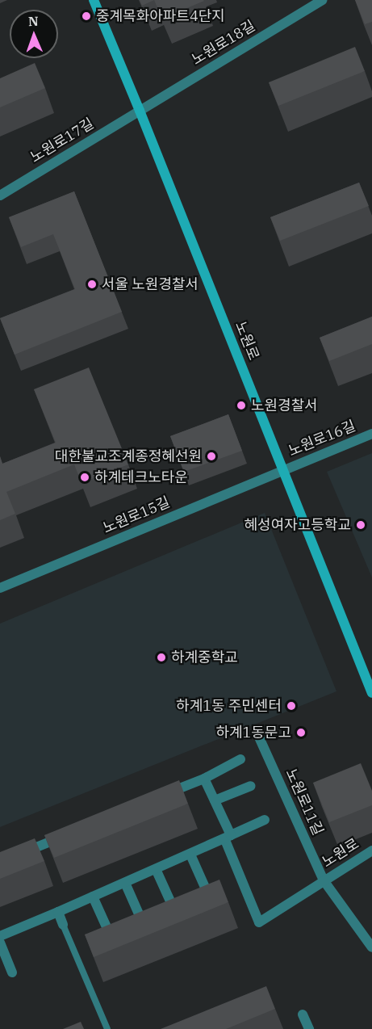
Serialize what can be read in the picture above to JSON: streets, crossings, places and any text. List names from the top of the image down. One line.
{"streets":{"main road":["노원로"],"street":["노원로18길","노원로17길","노원로16길","노원로15길","노원로11길"]},"crossings":[["노원로18길","노원로17길"],["노원로18길","노원로"],["노원로17길","노원로"],["노원로","노원로16길"],["노원로","노원로15길"],["노원로","노원로11길"],["노원로16길","노원로15길"]],"places":["중계목화아파트4단지","서울 노원경찰서","노원경찰서","대한불교조계종정혜선원","하계테크노타운","혜성여자고등학교","하계중학교","하계1동 주민센터","하계1동문고"],"north":"top"}
